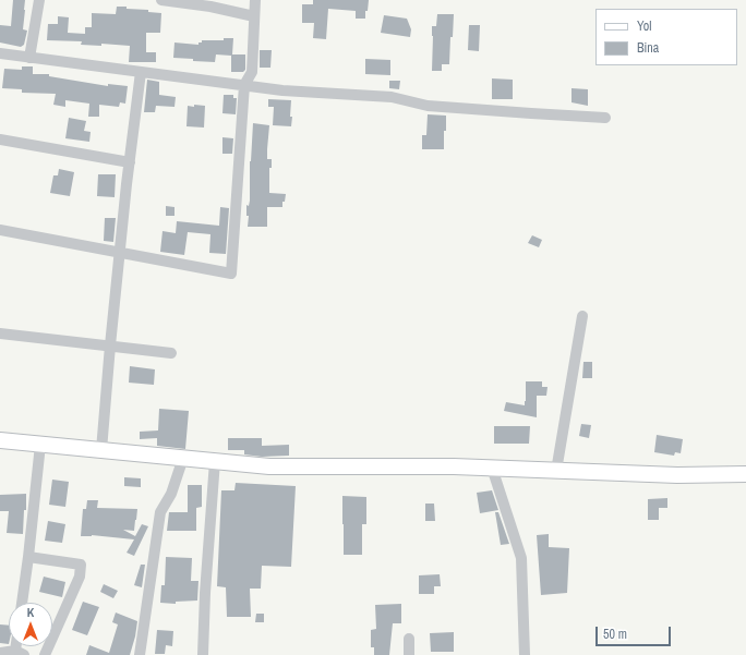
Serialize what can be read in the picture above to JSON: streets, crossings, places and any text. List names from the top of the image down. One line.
{"legend":["Yol","Bina"],"scale_bar":"50 m","north":"top"}
